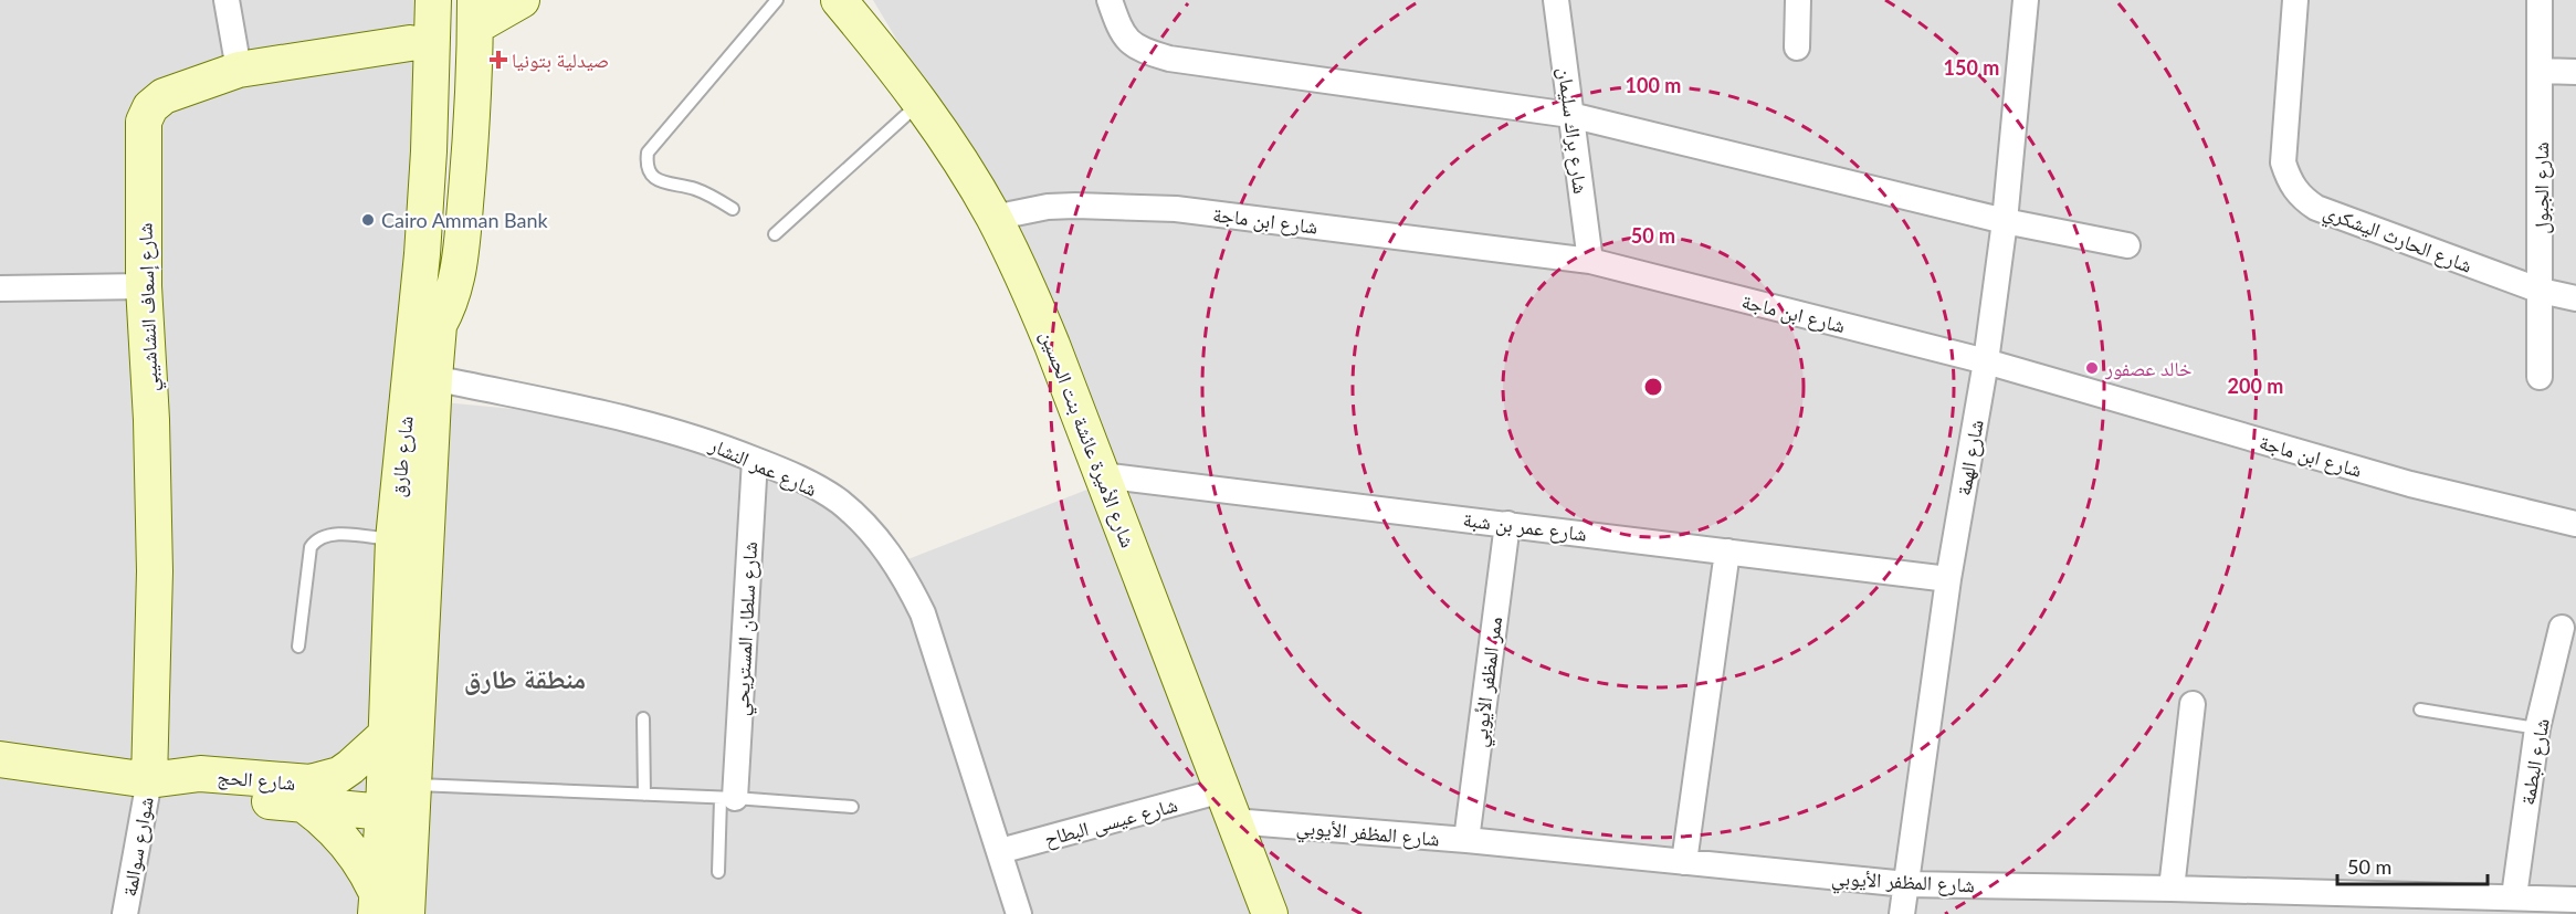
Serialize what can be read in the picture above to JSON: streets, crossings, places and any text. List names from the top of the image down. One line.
{"streets":{"street":["شارع براك سليمان","شارع الجبول","شارع ابن ماجة","شارع الحارث اليشكري","شارع إسعاف النشاشيبي","شارع الأميرة عائشة بنت الحسين","شارع طارق","شارع الهمة","شارع عمر النشار","شارع عمر بن شبة","شارع سلطان المستريحي","ممر المظفر الأيوبي","شارع البطمة","شارع الحج","شارع عيسى البطاح","شارع المظفر الأيوبي","شوارع سوالمة"]},"crossings":[["شارع براك سليمان","شارع ابن ماجة"],["شارع الجبول","شارع الحارث اليشكري"],["شارع ابن ماجة","شارع الأميرة عائشة بنت الحسين"],["شارع ابن ماجة","شارع الهمة"],["شارع إسعاف النشاشيبي","شارع الحج"],["شارع إسعاف النشاشيبي","شوارع سوالمة"],["شارع الأميرة عائشة بنت الحسين","شارع عمر بن شبة"],["شارع الأميرة عائشة بنت الحسين","شارع عيسى البطاح"],["شارع الأميرة عائشة بنت الحسين","شارع المظفر الأيوبي"],["شارع طارق","شارع عمر النشار"],["شارع طارق","شارع الحج"],["شارع الهمة","شارع عمر بن شبة"],["شارع الهمة","شارع المظفر الأيوبي"],["شارع عمر النشار","شارع سلطان المستريحي"],["شارع عمر النشار","شارع عيسى البطاح"],["شارع عمر بن شبة","ممر المظفر الأيوبي"],["ممر المظفر الأيوبي","شارع المظفر الأيوبي"],["شارع البطمة","شارع المظفر الأيوبي"],["شارع الحج","شوارع سوالمة"],["شارع عيسى البطاح","شارع المظفر الأيوبي"]],"districts":["منطقة طارق"],"places":{"health":["صيدلية بتونيا"],"other":["Cairo Amman Bank","خالد عصفور"]},"scale_bar":"50 m","rings":["150 m","100 m","50 m","200 m"]}
